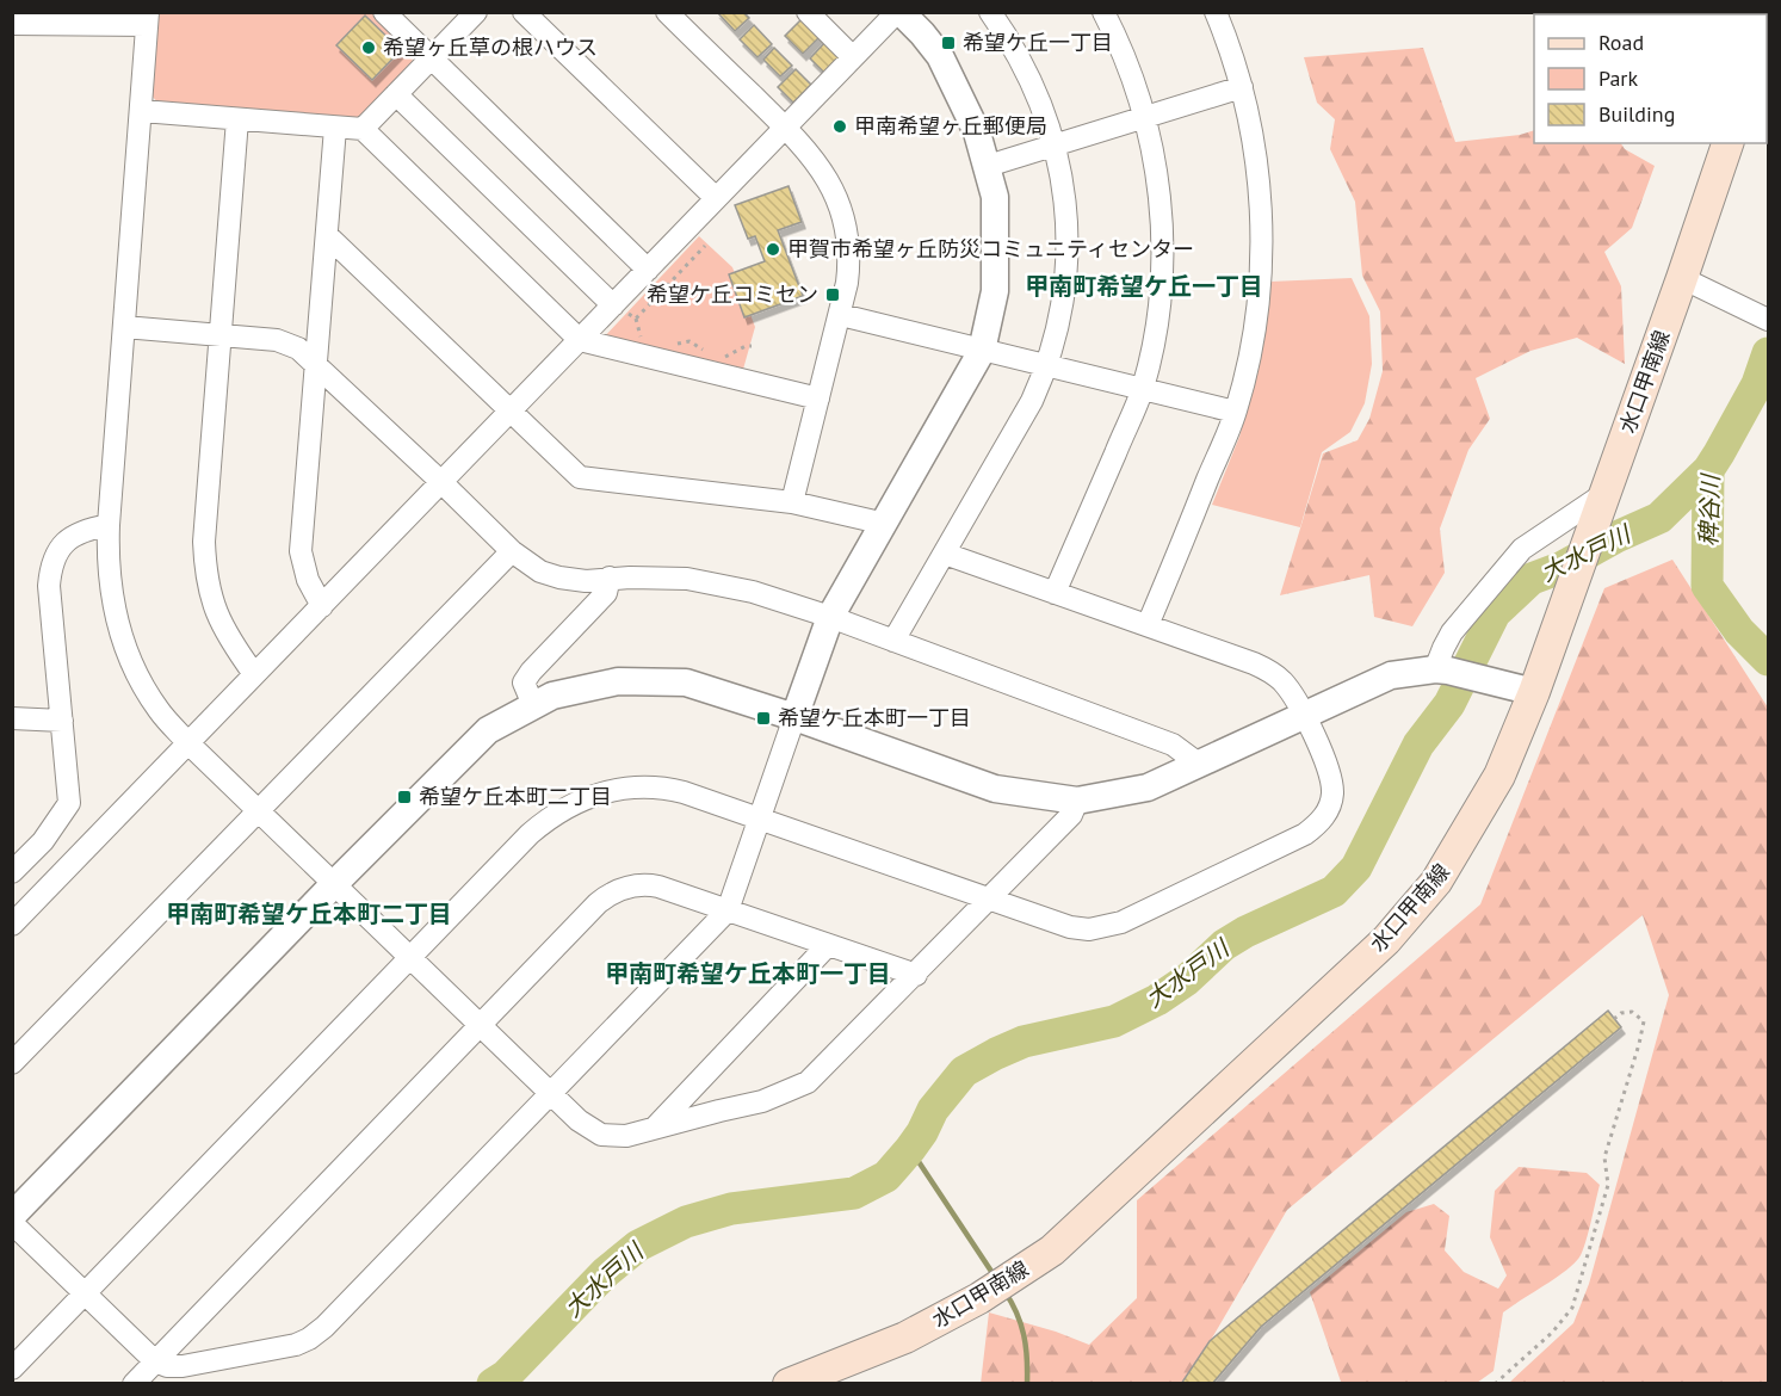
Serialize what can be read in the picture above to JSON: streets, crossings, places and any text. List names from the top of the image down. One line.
{"streets":{"main road":["水口甲南線"]},"districts":["甲南町希望ケ丘一丁目","甲南町希望ケ丘本町二丁目","甲南町希望ケ丘本町一丁目"],"water":["稗谷川","大水戸川"],"places":{"transit":["希望ケ丘一丁目","希望ケ丘コミセン","希望ケ丘本町一丁目","希望ケ丘本町二丁目"],"other":["希望ヶ丘草の根ハウス","甲南希望ヶ丘郵便局","甲賀市希望ヶ丘防災コミュニティセンター"]},"legend":["Road","Park","Building"]}
